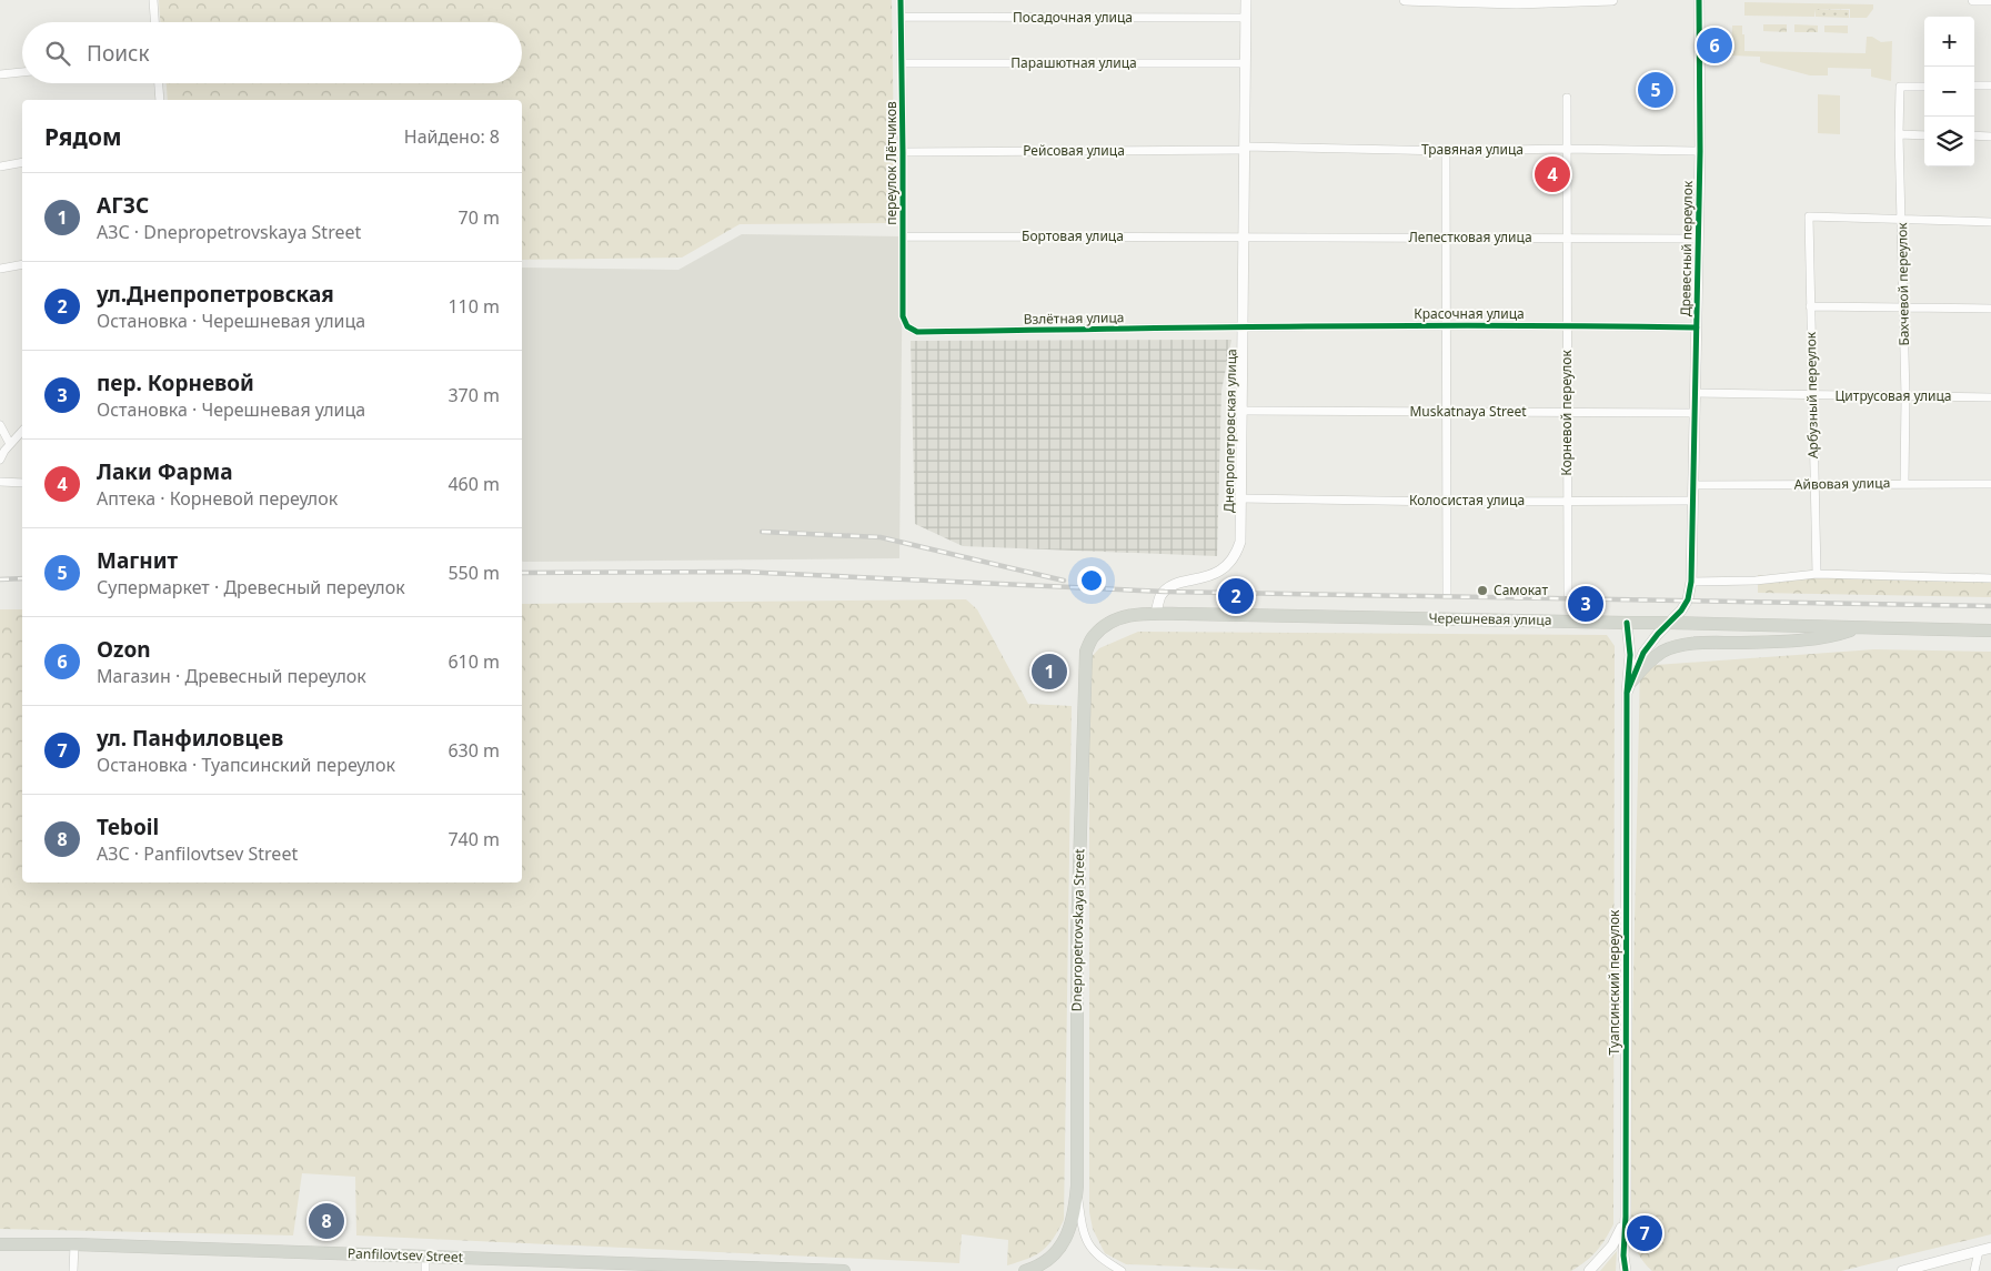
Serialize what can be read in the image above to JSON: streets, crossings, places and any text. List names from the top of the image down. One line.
{"streets":{"main road":["Черешневая улица","Dnepropetrovskaya Street","Panfilovtsev Street"],"street":["Посадочная улица","Парашютная улица","Травяная улица","Рейсовая улица","переулок Лётчиков","Бортовая улица","Лепестковая улица","Древесный переулок","Бахчевой переулок","Красочная улица","Взлётная улица","Арбузный переулок","Цитрусовая улица","Muskatnaya Street","Корневой переулок","Днепропетровская улица","Айвовая улица","Колосистая улица","Туапсинский переулок"]},"crossings":[["Посадочная улица","переулок Лётчиков"],["Посадочная улица","Днепропетровская улица"],["Парашютная улица","переулок Лётчиков"],["Парашютная улица","Днепропетровская улица"],["Травяная улица","Рейсовая улица"],["Травяная улица","Древесный переулок"],["Травяная улица","Корневой переулок"],["Травяная улица","Днепропетровская улица"],["Рейсовая улица","переулок Лётчиков"],["Рейсовая улица","Днепропетровская улица"],["переулок Лётчиков","Бортовая улица"],["переулок Лётчиков","Взлётная улица"],["Бортовая улица","Лепестковая улица"],["Бортовая улица","Днепропетровская улица"],["Лепестковая улица","Древесный переулок"],["Лепестковая улица","Корневой переулок"],["Лепестковая улица","Днепропетровская улица"],["Древесный переулок","Красочная улица"],["Древесный переулок","Цитрусовая улица"],["Древесный переулок","Muskatnaya Street"],["Древесный переулок","Айвовая улица"],["Древесный переулок","Колосистая улица"],["Древесный переулок","Черешневая улица"],["Древесный переулок","Туапсинский переулок"],["Бахчевой переулок","Арбузный переулок"],["Бахчевой переулок","Цитрусовая улица"],["Бахчевой переулок","Айвовая улица"],["Красочная улица","Взлётная улица"],["Красочная улица","Корневой переулок"],["Красочная улица","Днепропетровская улица"],["Взлётная улица","Днепропетровская улица"],["Арбузный переулок","Цитрусовая улица"],["Арбузный переулок","Айвовая улица"],["Muskatnaya Street","Корневой переулок"],["Muskatnaya Street","Днепропетровская улица"],["Корневой переулок","Колосистая улица"],["Днепропетровская улица","Колосистая улица"],["Днепропетровская улица","Черешневая улица"],["Днепропетровская улица","Dnepropetrovskaya Street"],["Черешневая улица","Dnepropetrovskaya Street"],["Черешневая улица","Туапсинский переулок"]],"places":["Самокат"],"page":{"map_buttons":["+","−"],"search":"Поиск","pins":["6","5","4","2","3","1","8","7"],"heading":["Рядом","Найдено: 8"],"list":[{"mark":"1","name":"АГЗС","note":"АЗС · Dnepropetrovskaya Street","value":"70 m"},{"mark":"2","name":"ул.Днепропетровская","note":"Остановка · Черешневая улица","value":"110 m"},{"mark":"3","name":"пер. Корневой","note":"Остановка · Черешневая улица","value":"370 m"},{"mark":"4","name":"Лаки Фарма","note":"Аптека · Корневой переулок","value":"460 m"},{"mark":"5","name":"Магнит","note":"Супермаркет · Древесный переулок","value":"550 m"},{"mark":"6","name":"Ozon","note":"Магазин · Древесный переулок","value":"610 m"},{"mark":"7","name":"ул. Панфиловцев","note":"Остановка · Туапсинский переулок","value":"630 m"},{"mark":"8","name":"Teboil","note":"АЗС · Panfilovtsev Street","value":"740 m"}]}}
